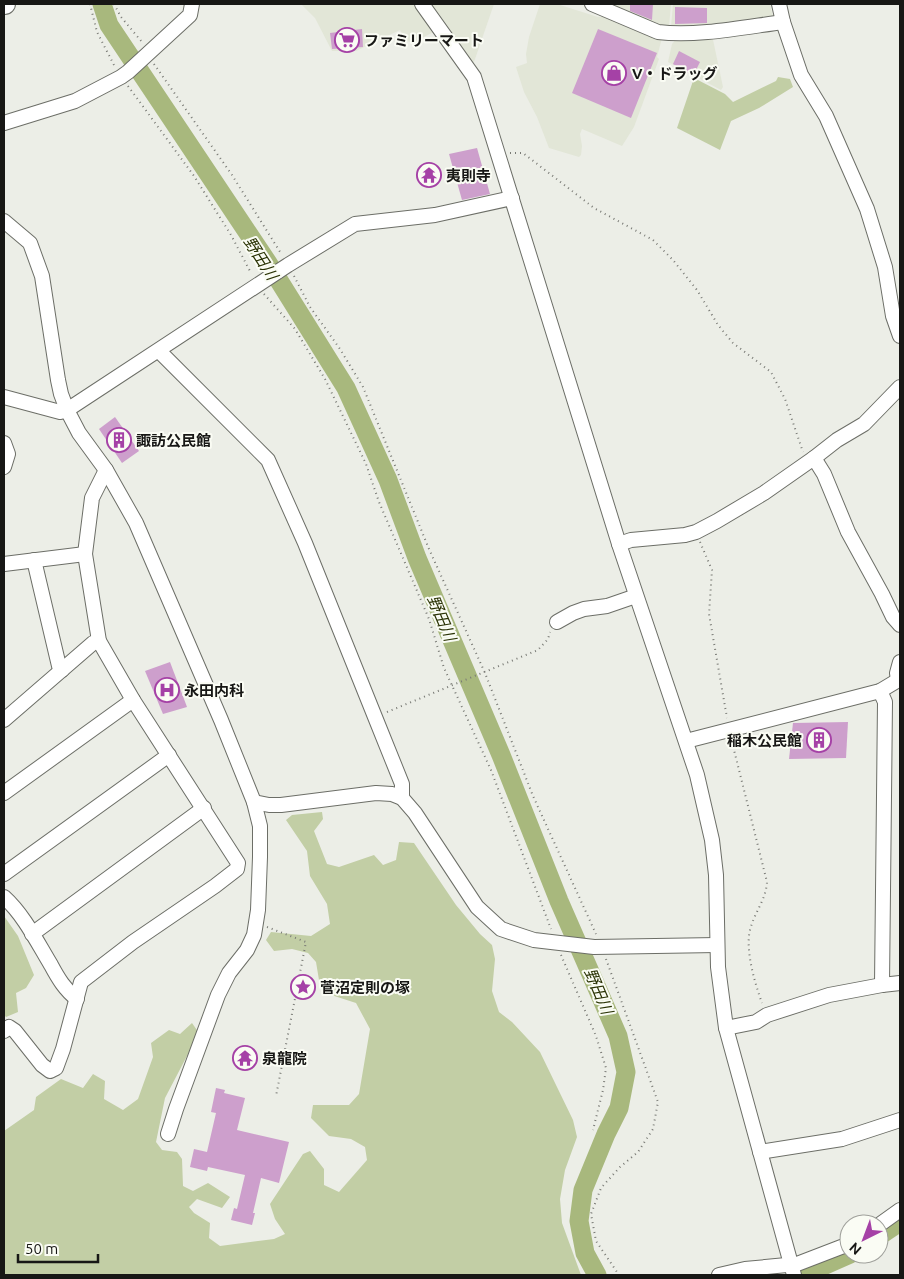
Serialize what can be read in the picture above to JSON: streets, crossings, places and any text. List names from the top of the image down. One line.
{"water":["野田川"],"places":{"supermarket":["ファミリーマート"],"shop":["V・ドラッグ"],"temple":["夷則寺","泉龍院"],"building":["諏訪公民館","稲木公民館"],"hospital":["永田内科"],"place":["菅沼定則の塚"]},"scale_bar":"50 m","north":"bottom left"}
